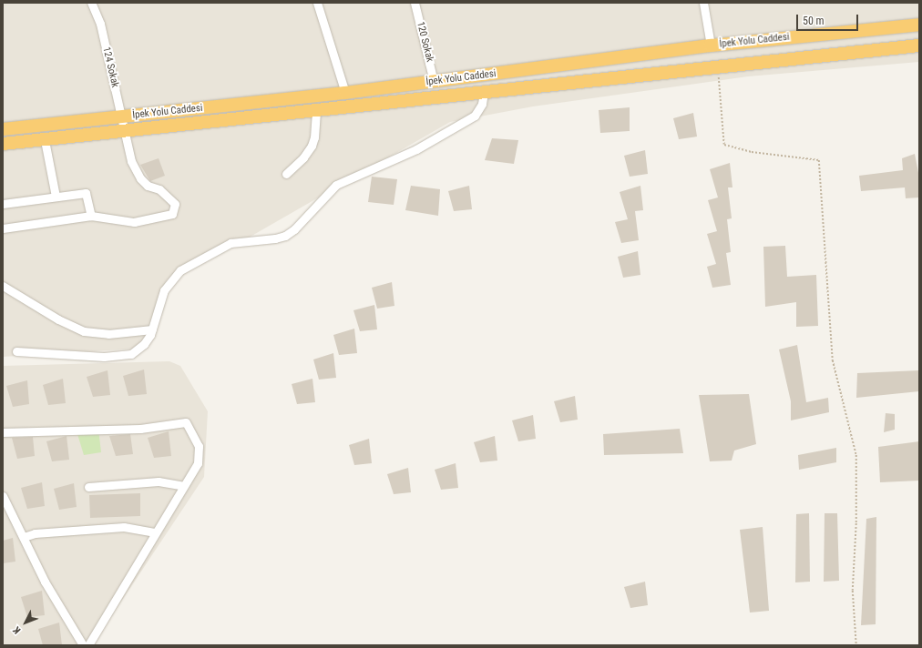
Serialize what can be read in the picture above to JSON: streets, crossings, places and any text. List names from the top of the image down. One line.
{"streets":{"highway":["İpek Yolu Caddesi"],"street":["120 Sokak","124 Sokak"]},"crossings":[["İpek Yolu Caddesi","120 Sokak"],["İpek Yolu Caddesi","124 Sokak"]],"scale_bar":"50 m","north":"bottom left"}
